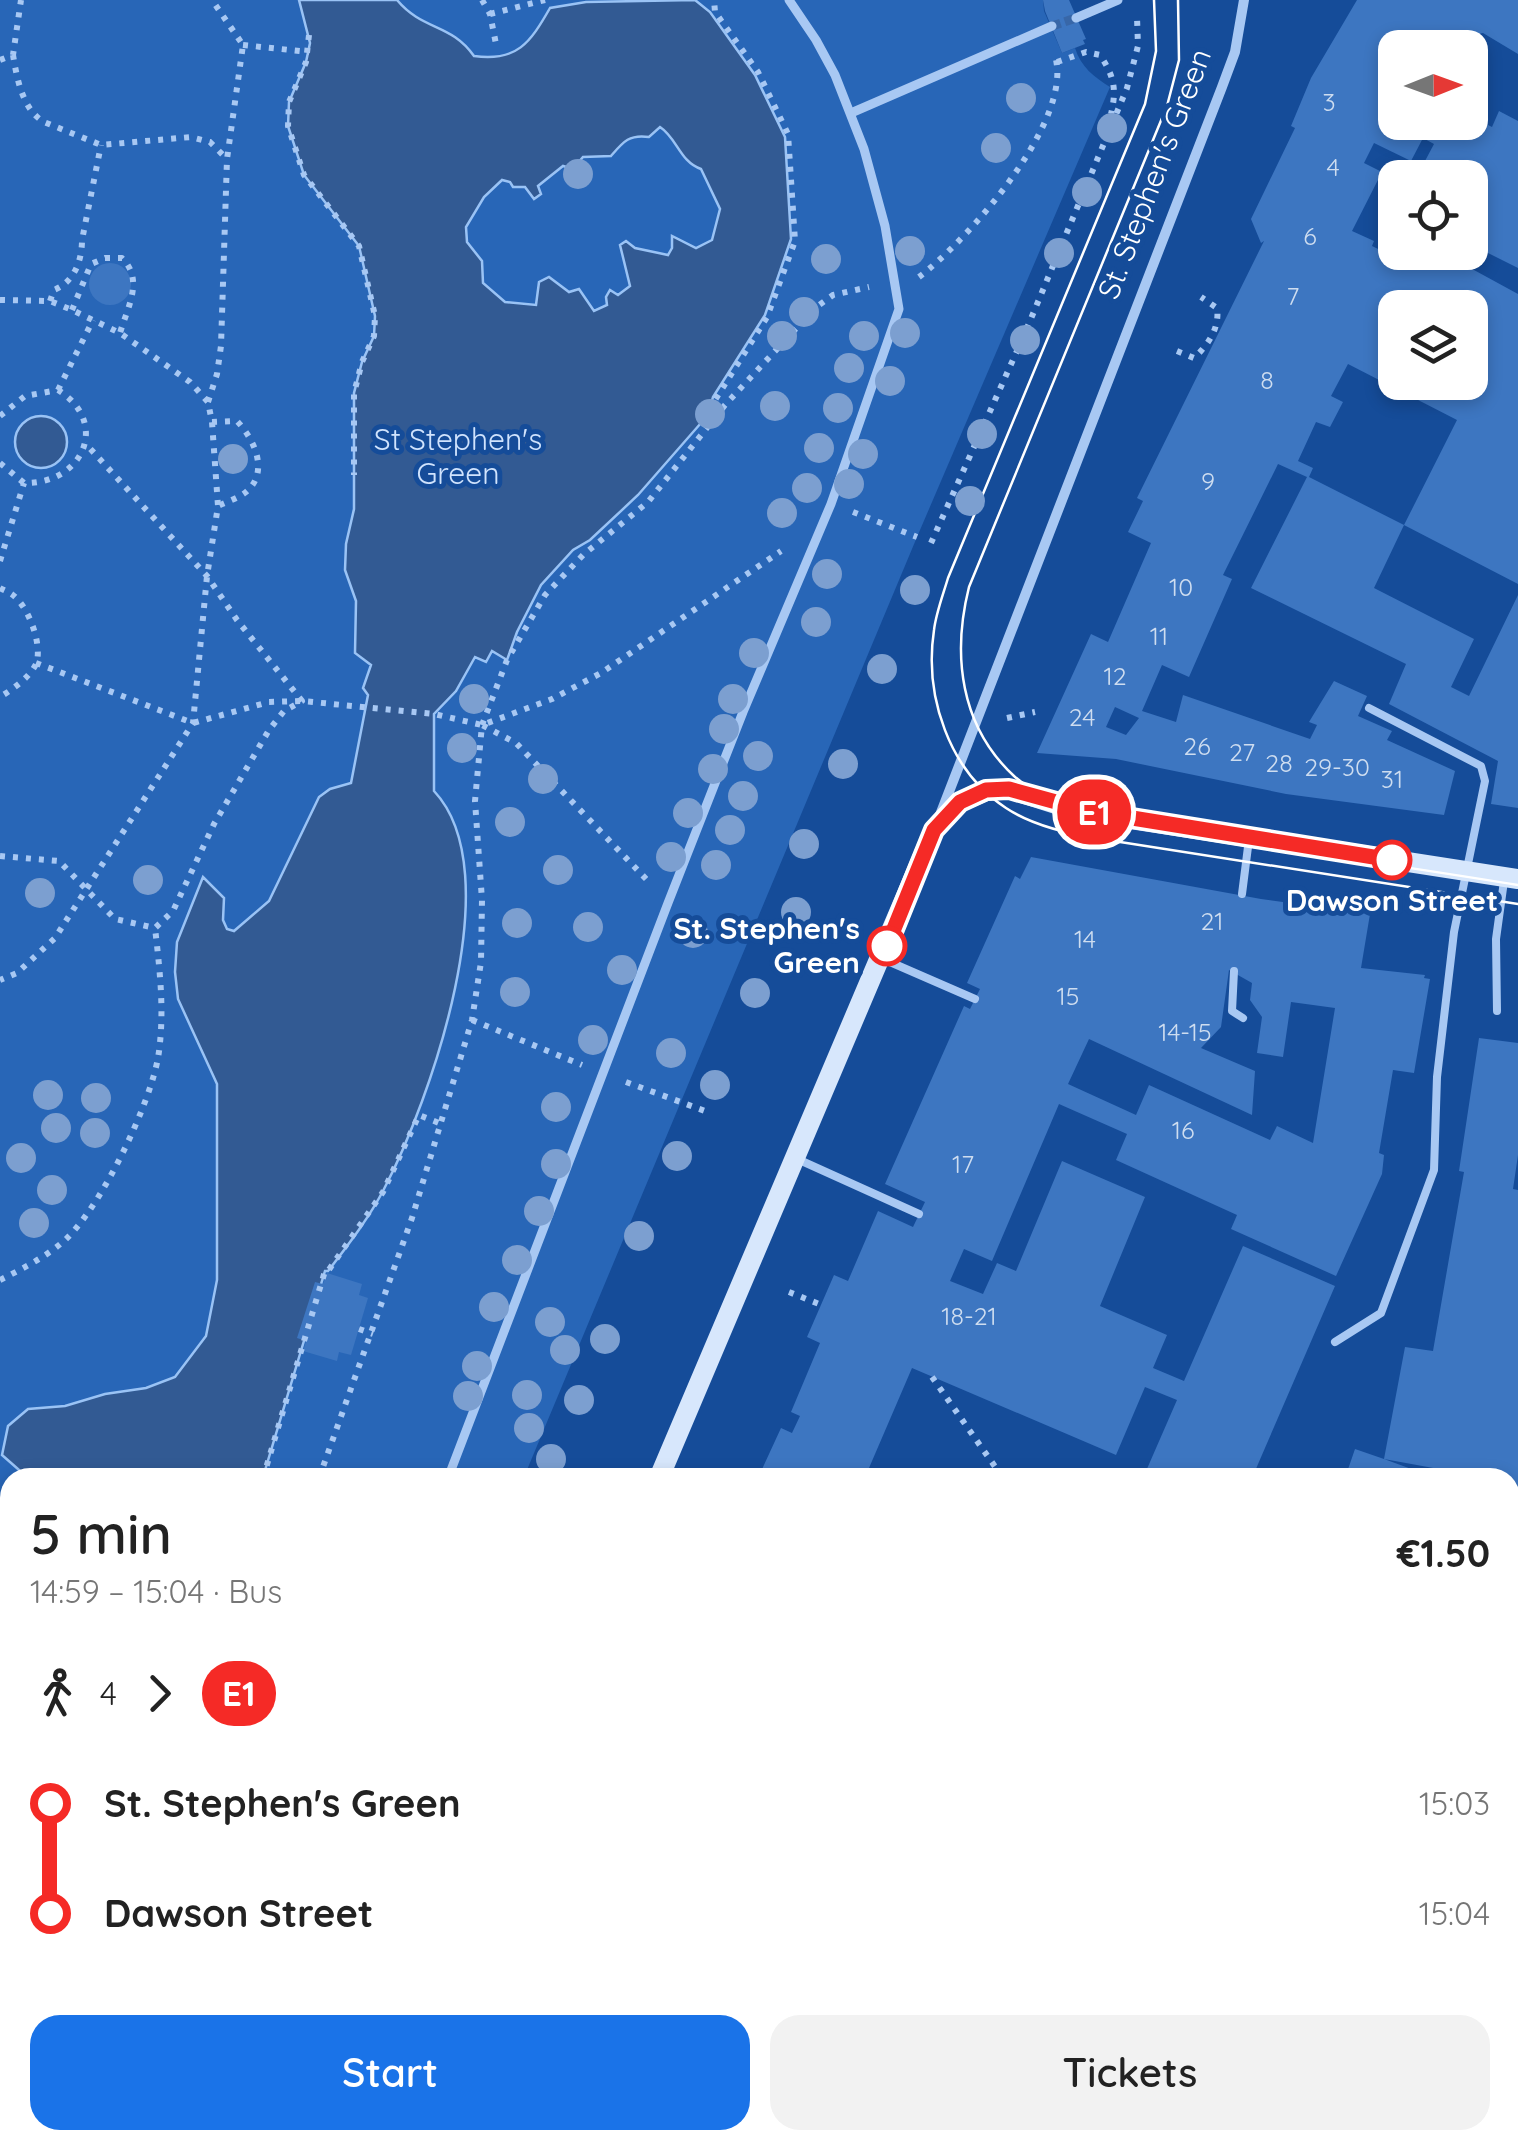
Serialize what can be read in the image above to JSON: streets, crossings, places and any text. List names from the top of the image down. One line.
{"streets":{"main road":["St. Stephen's Green"]},"parks":["St Stephen's Green"],"places":["Dawson Street","St. Stephen's Green"],"lines":["bus line E1"],"house_numbers":["3","4","6","7","8","9","10","11","12","24","26","27","28","29-30","31","21","14","15","14-15","16","17","18-21"],"north":"right","page":{"on_map":"E1","heading":["5 min","14:59 – 15:04 · Bus","€1.50"],"legs":["4","E1"],"list":[{"name":"St. Stephen's Green","value":"15:03"},{"name":"Dawson Street","value":"15:04"}],"buttons":["Start","Tickets"]}}
